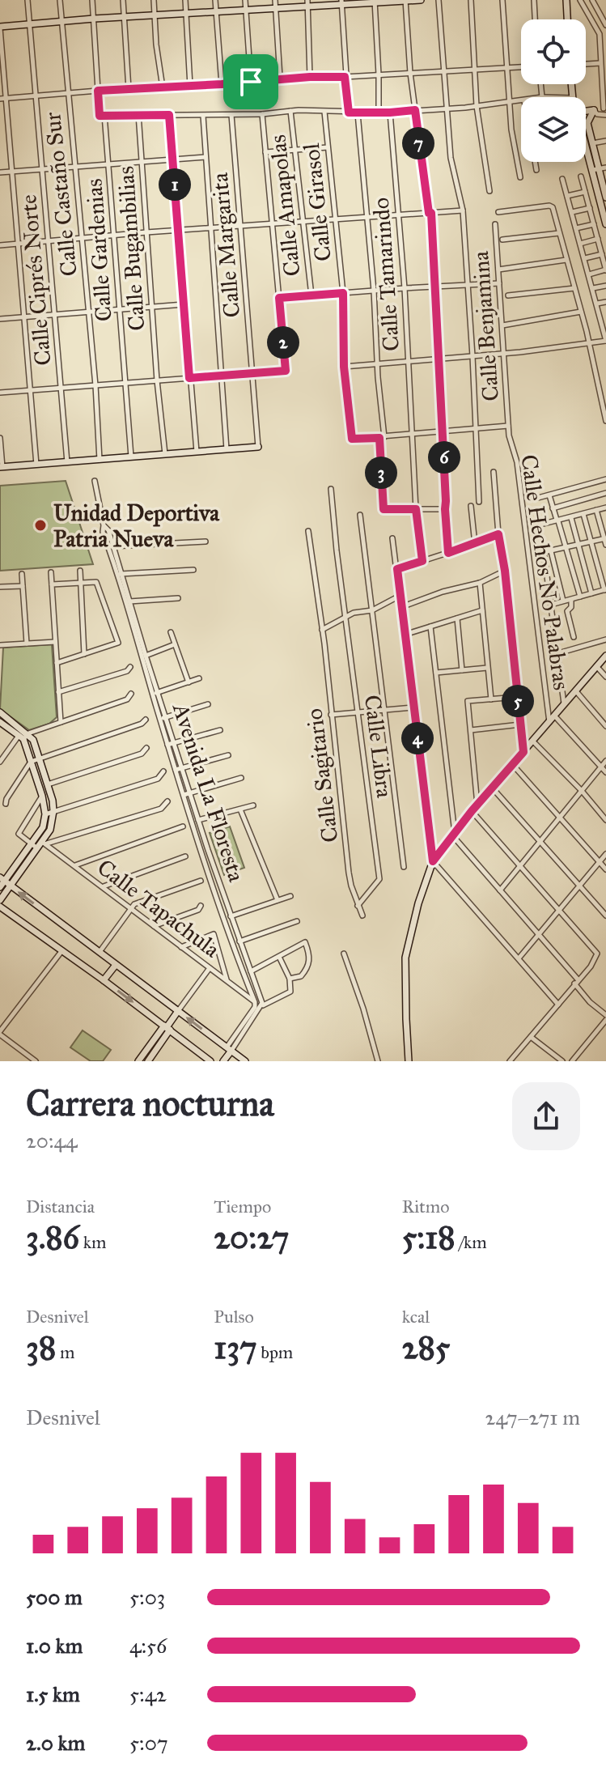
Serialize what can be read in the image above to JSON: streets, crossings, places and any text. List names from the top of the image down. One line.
{"streets":{"street":["Calle Castaño Sur","Calle Girasol","Calle Amapolas","Calle Margarita","Calle Bugambilias","Calle Gardenias","Calle Tamarindo","Calle Ciprés Norte","Calle Benjamina","Calle Hechos No Palabras","Calle Libra","Calle Sagitario","Avenida La Floresta","Calle Tapachula"]},"crossings":[["Calle Benjamina","Calle Hechos No Palabras"],["Calle Libra","Calle Sagitario"],["Avenida La Floresta","Calle Tapachula"]],"places":["Unidad Deportiva Patria Nueva"],"page":{"pins":["7","1","2","6","3","5","4"],"heading":["Carrera nocturna","20:44"],"stats":[["Distancia","3.86 km"],["Tiempo","20:27"],["Ritmo","5:18 /km"],["Desnivel","38 m"],["Pulso","137 bpm"],["kcal","285"]],"chart":["Desnivel","247–271 m"],"list":[{"name":"500 m","note":"5:03"},{"name":"1.0 km","note":"4:56"},{"name":"1.5 km","note":"5:42"},{"name":"2.0 km","note":"5:07"}]}}
